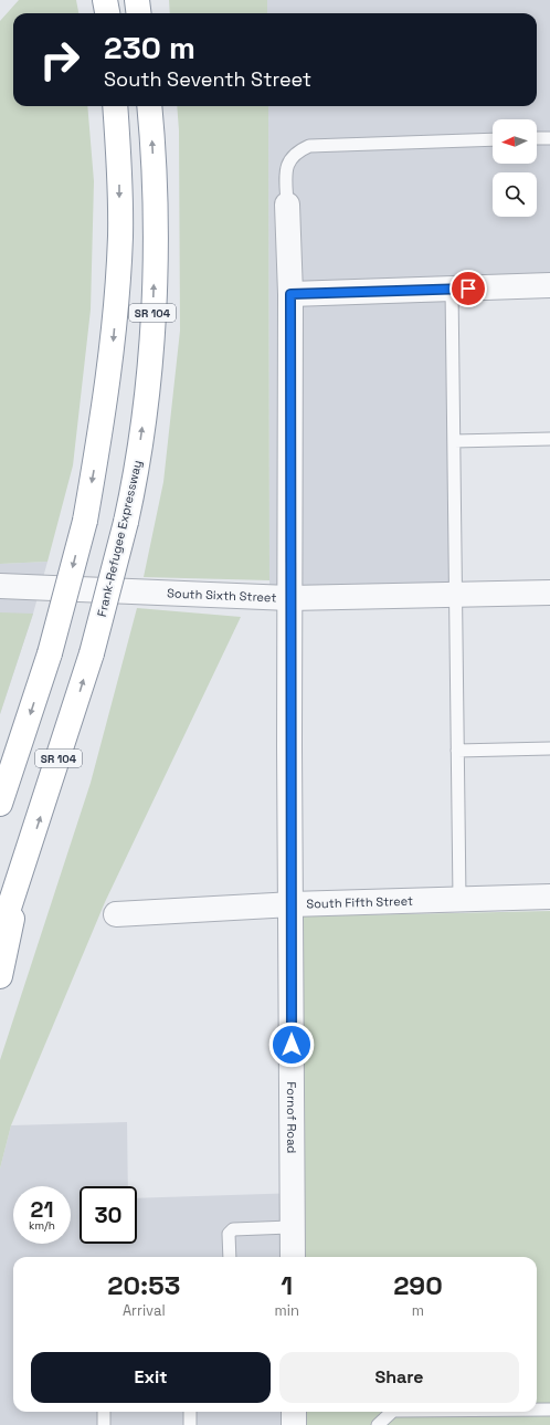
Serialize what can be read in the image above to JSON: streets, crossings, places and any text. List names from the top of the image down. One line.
{"streets":{"highway":["SR 104","Frank-Refugee Expressway"],"street":["South Sixth Street","South Fifth Street","Fornof Road"]},"crossings":[["South Sixth Street","Fornof Road"],["South Fifth Street","Fornof Road"]],"north":"left","page":{"turn":["230 m","South Seventh Street"],"speed":"21 km/h","limit":"30","eta":["20:53","Arrival","1","min","290","m"],"buttons":["Exit","Share"]}}
